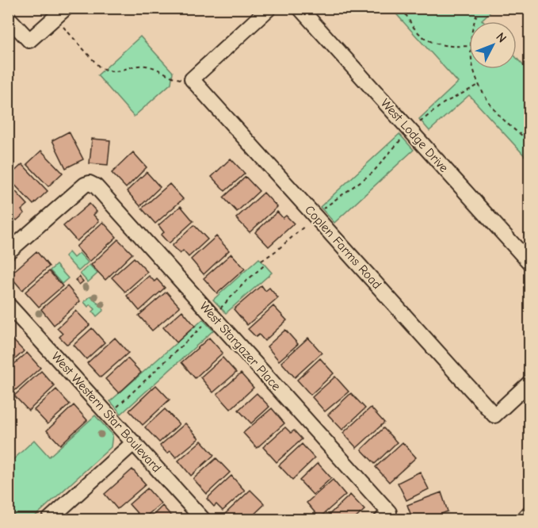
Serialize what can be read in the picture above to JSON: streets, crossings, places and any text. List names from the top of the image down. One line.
{"streets":{"street":["West Lodge Drive","Coplen Farms Road","West Stargazer Place","West Western Star Boulevard"]},"north":"top right"}
